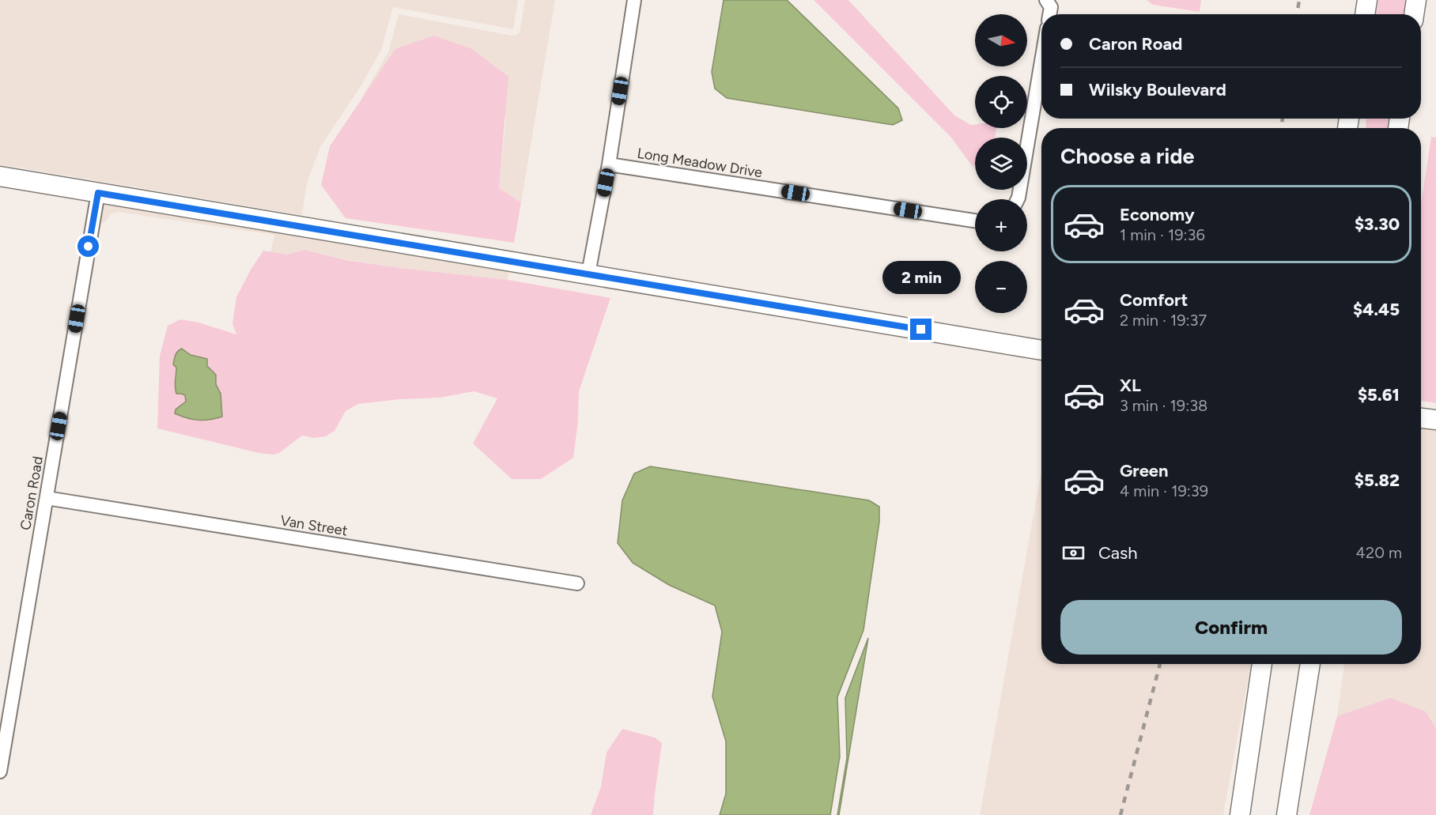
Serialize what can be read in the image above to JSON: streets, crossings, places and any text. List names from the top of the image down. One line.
{"streets":{"street":["Long Meadow Drive","Caron Road","Van Street"]},"crossings":[["Caron Road","Van Street"]],"north":"right","page":{"map_buttons":["+","−"],"banner":["Caron Road","Wilsky Boulevard"],"heading":"Choose a ride","list":[{"name":"Economy","note":"1 min · 19:36","value":"$3.30"},{"name":"Comfort","note":"2 min · 19:37","value":"$4.45"},{"name":"XL","note":"3 min · 19:38","value":"$5.61"},{"name":"Green","note":"4 min · 19:39","value":"$5.82"}],"bubble":"2 min","pay":["Cash","420 m"],"buttons":"Confirm"}}
